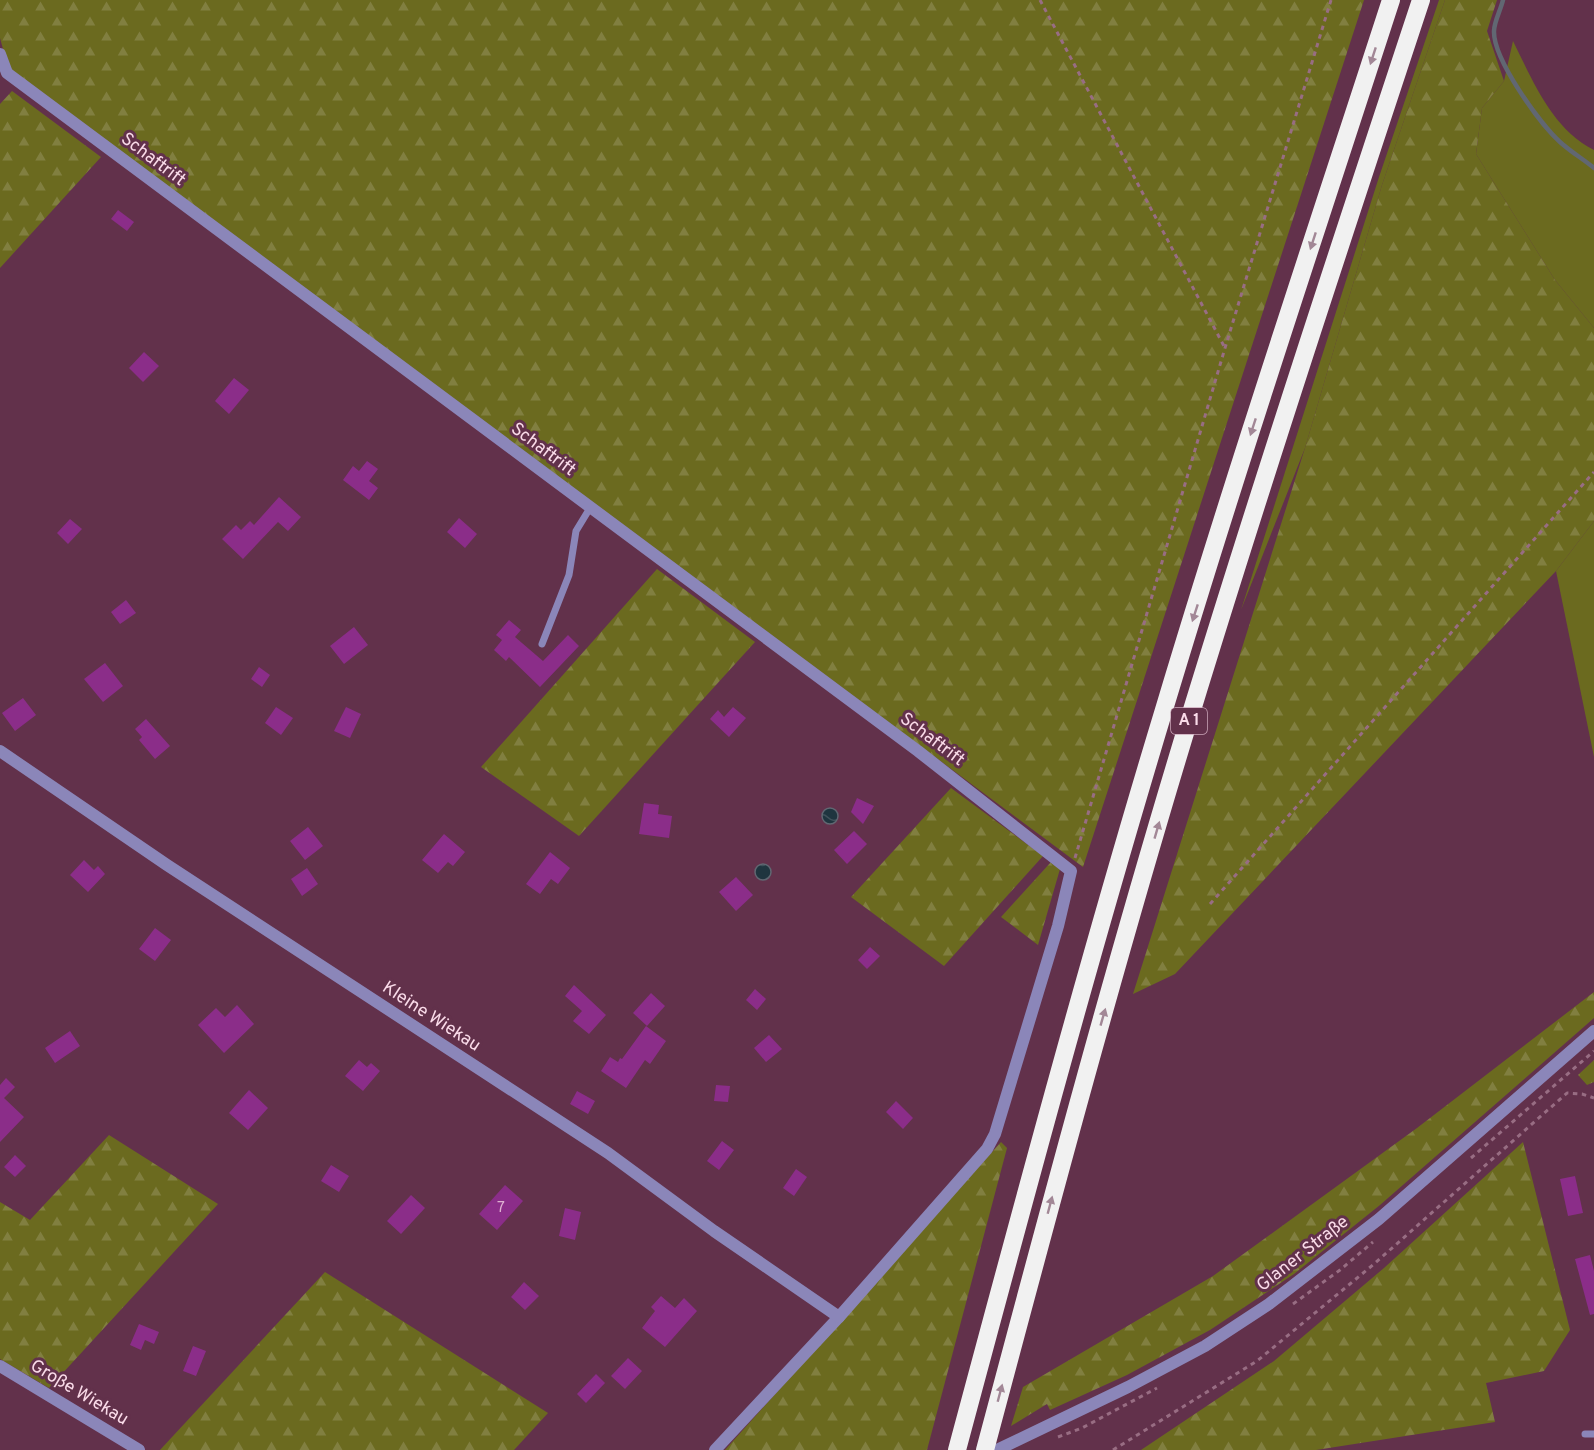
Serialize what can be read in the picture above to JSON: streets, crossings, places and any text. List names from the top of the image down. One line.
{"streets":{"highway":["A 1"],"street":["Schaftrift","Kleine Wiekau","Glaner Straße","Große Wiekau"]},"house_numbers":["7"]}
